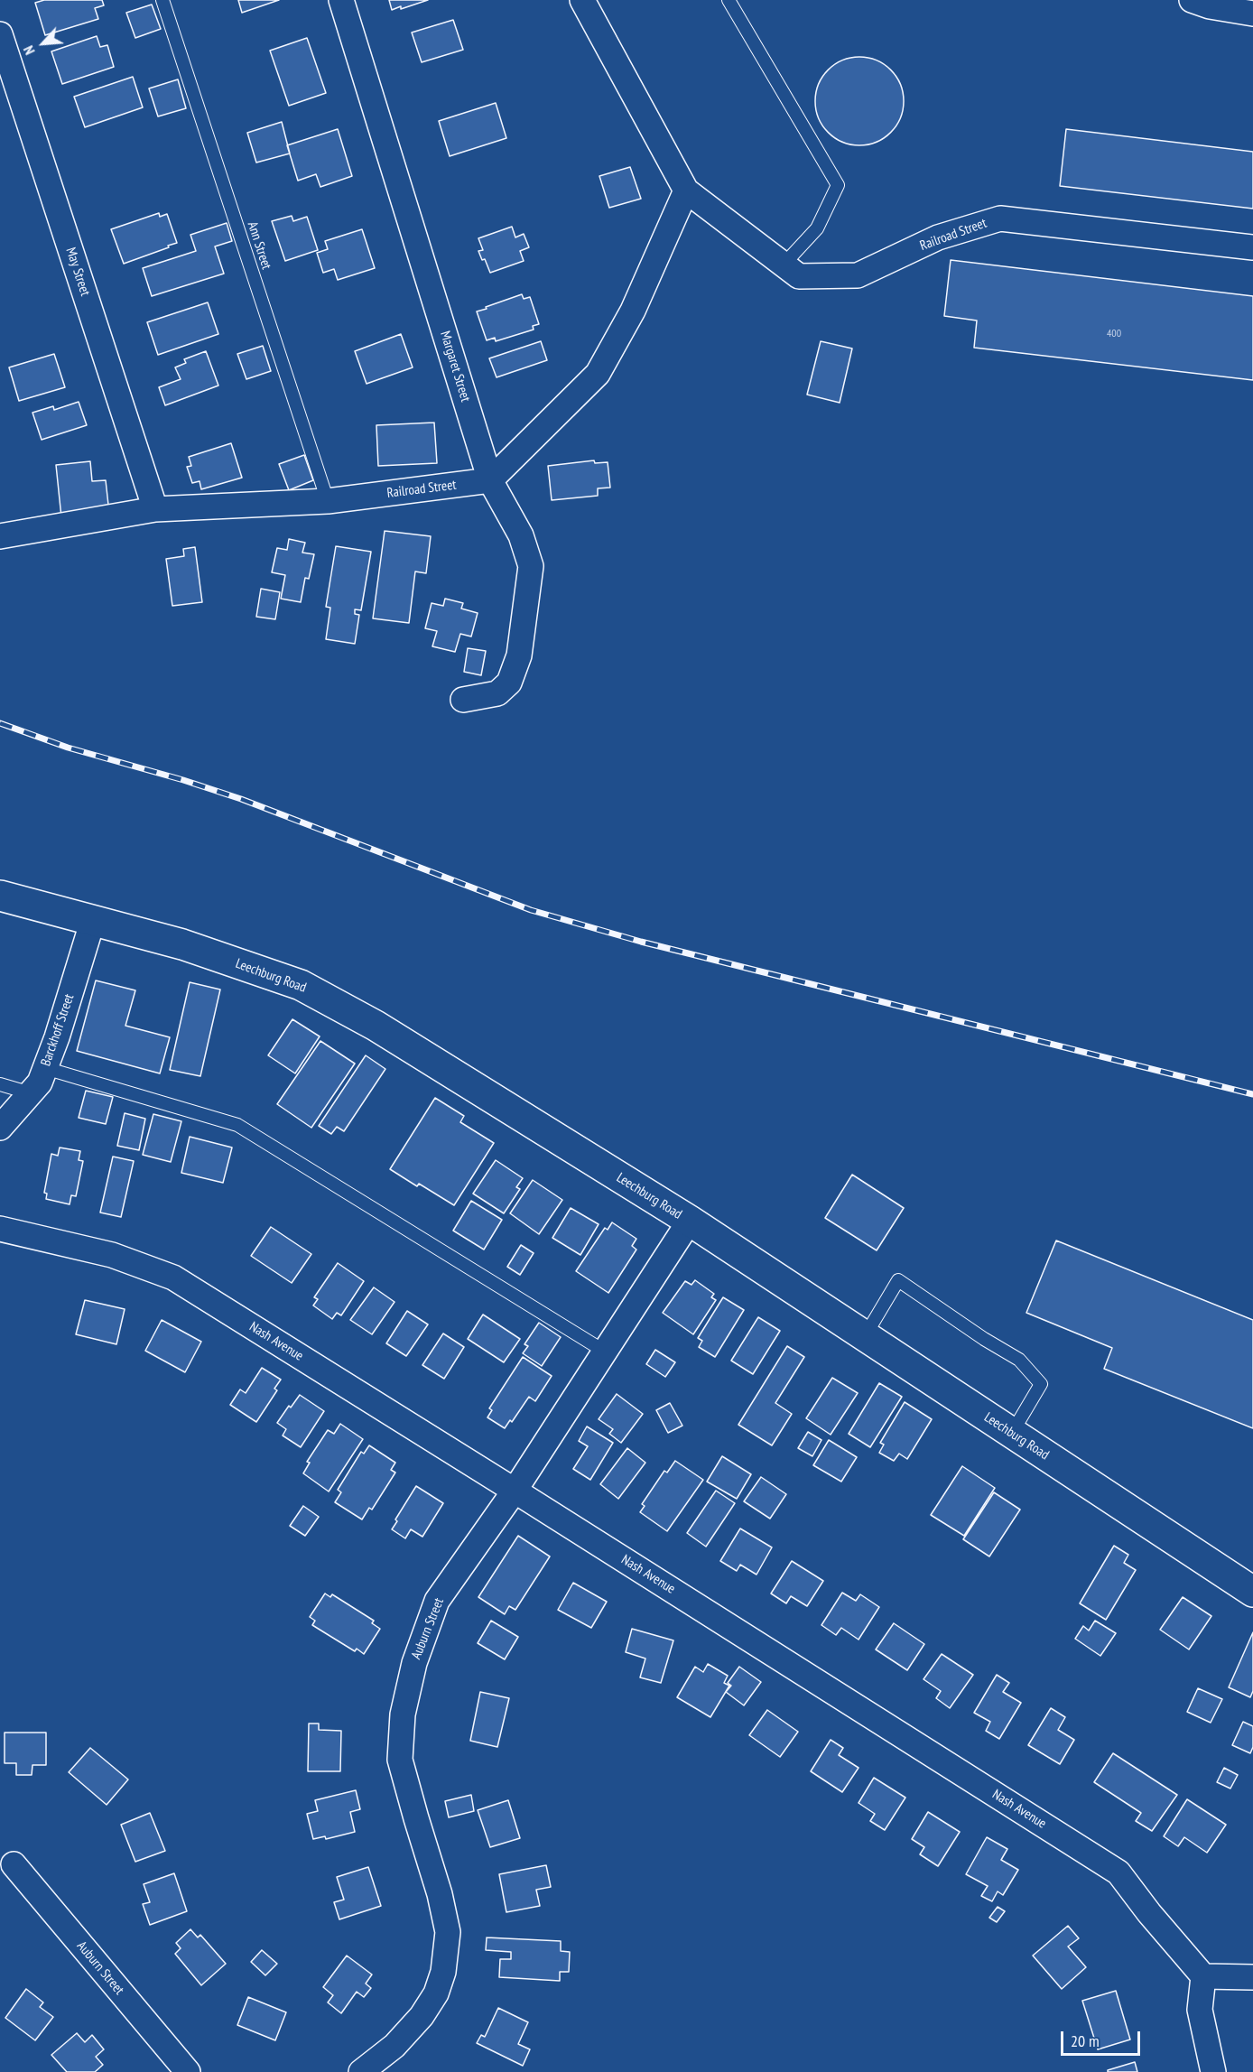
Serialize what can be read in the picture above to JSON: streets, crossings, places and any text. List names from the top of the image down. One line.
{"streets":{"street":["Railroad Street","May Street","Margaret Street","Leechburg Road","Barckhoff Street","Nash Avenue","Auburn Street"],"lane":["Ann Street"]},"crossings":[["Railroad Street","Ann Street"],["Railroad Street","May Street"],["Railroad Street","Margaret Street"],["Leechburg Road","Barckhoff Street"],["Leechburg Road","Auburn Street"],["Nash Avenue","Auburn Street"]],"house_numbers":["400"],"scale_bar":"20 m","north":"bottom left"}
